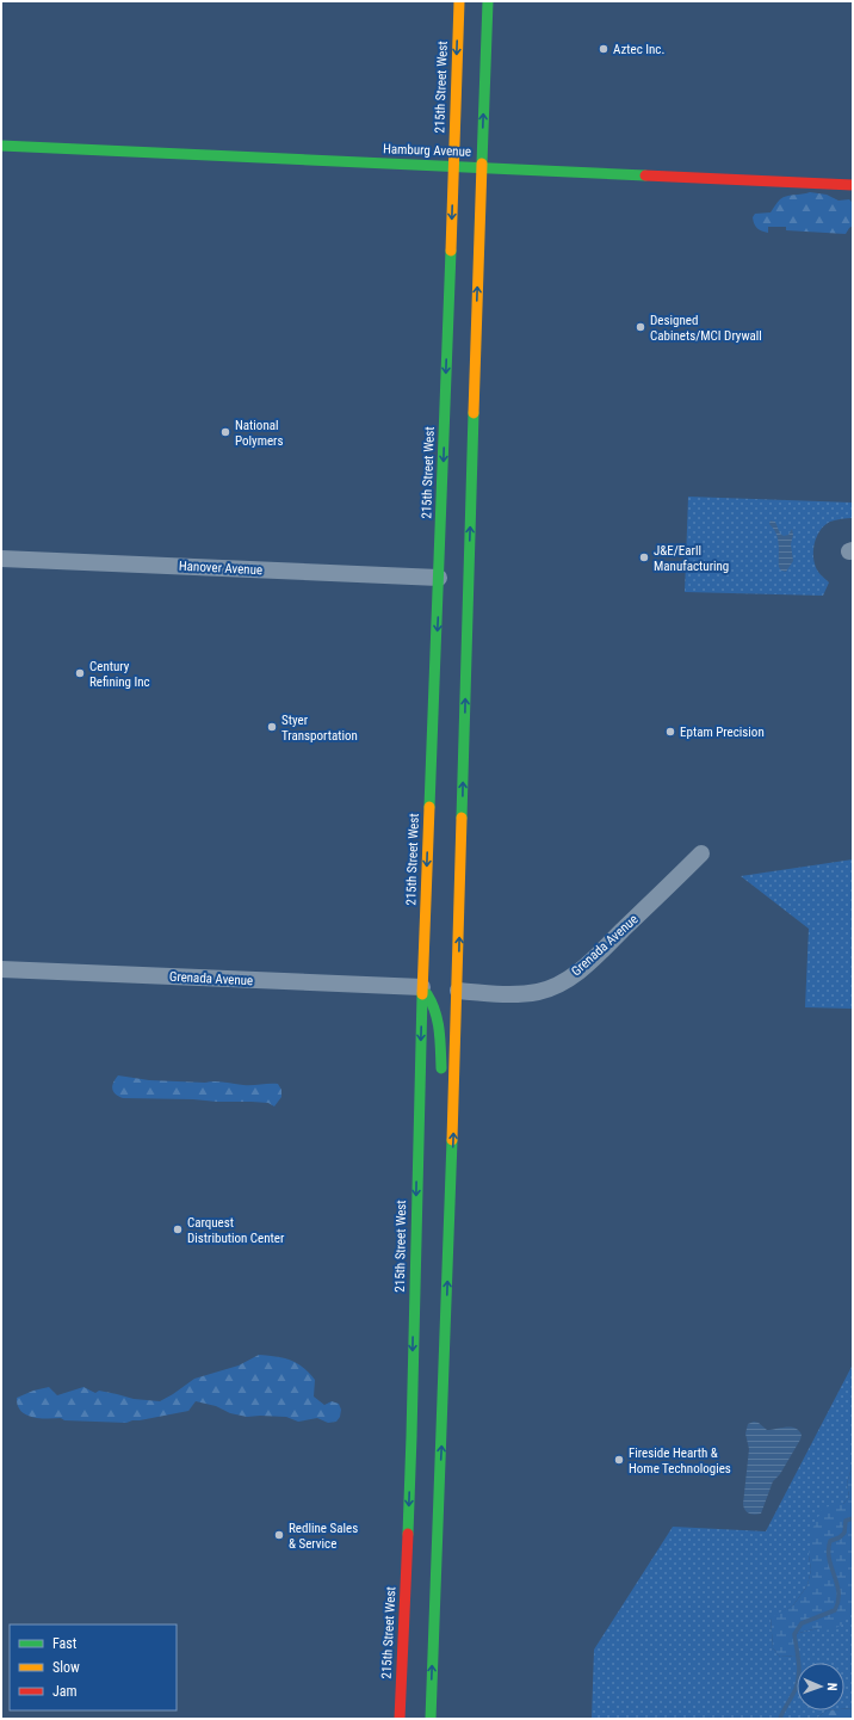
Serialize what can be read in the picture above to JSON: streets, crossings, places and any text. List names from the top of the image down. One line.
{"streets":{"main road":["215th Street West","Hamburg Avenue"],"street":["Hanover Avenue","Grenada Avenue"]},"crossings":[["215th Street West","Hamburg Avenue"],["215th Street West","Hanover Avenue"],["215th Street West","Grenada Avenue"]],"places":["Aztec Inc.","Designed Cabinets/MCI Drywall","National Polymers","J&E/Earll Manufacturing","Century Refining Inc","Styer Transportation","Eptam Precision","Carquest Distribution Center","Fireside Hearth & Home Technologies","Redline Sales & Service"],"legend":["Fast","Slow","Jam"],"north":"right"}
